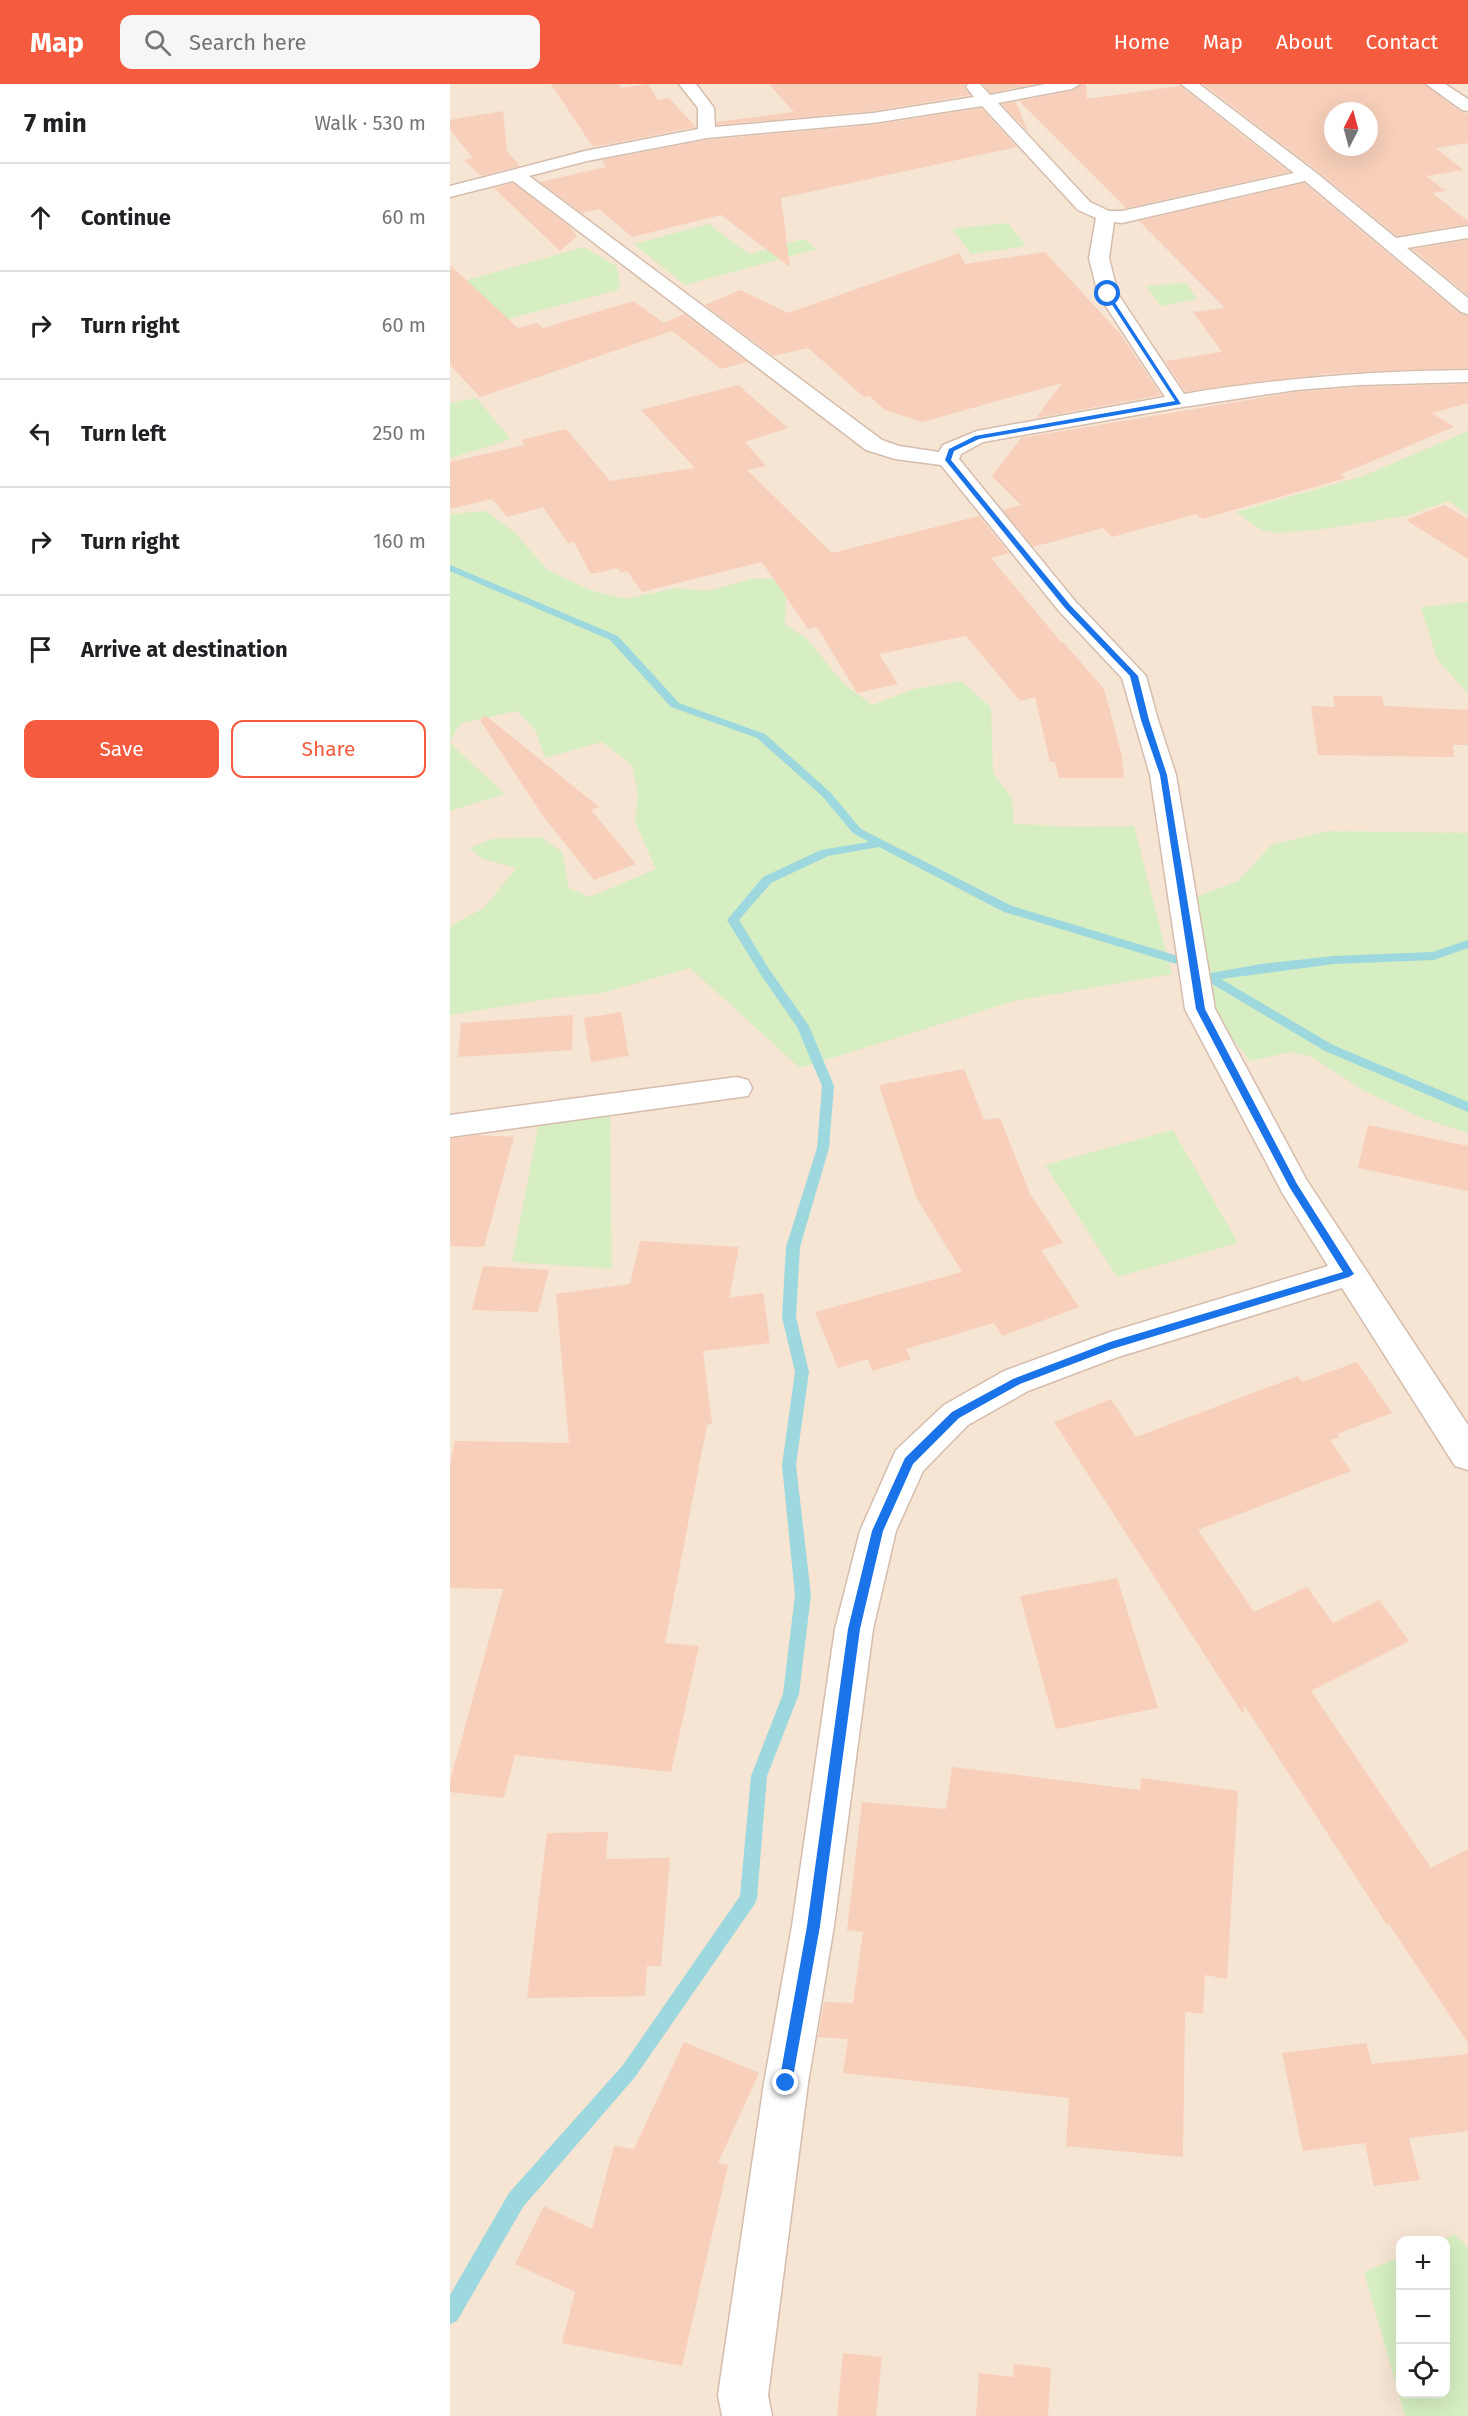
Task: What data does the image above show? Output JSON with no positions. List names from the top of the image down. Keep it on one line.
{"north":"top","page":{"header":"Map","search":"Search here","nav":["Home","Map","About","Contact"],"heading":["7 min","Walk · 530 m"],"list":[["Continue","60 m"],["Turn right","60 m"],["Turn left","250 m"],["Turn right","160 m"],"Arrive at destination"],"buttons":["Save","Share"],"map_buttons":["+","−"]}}
